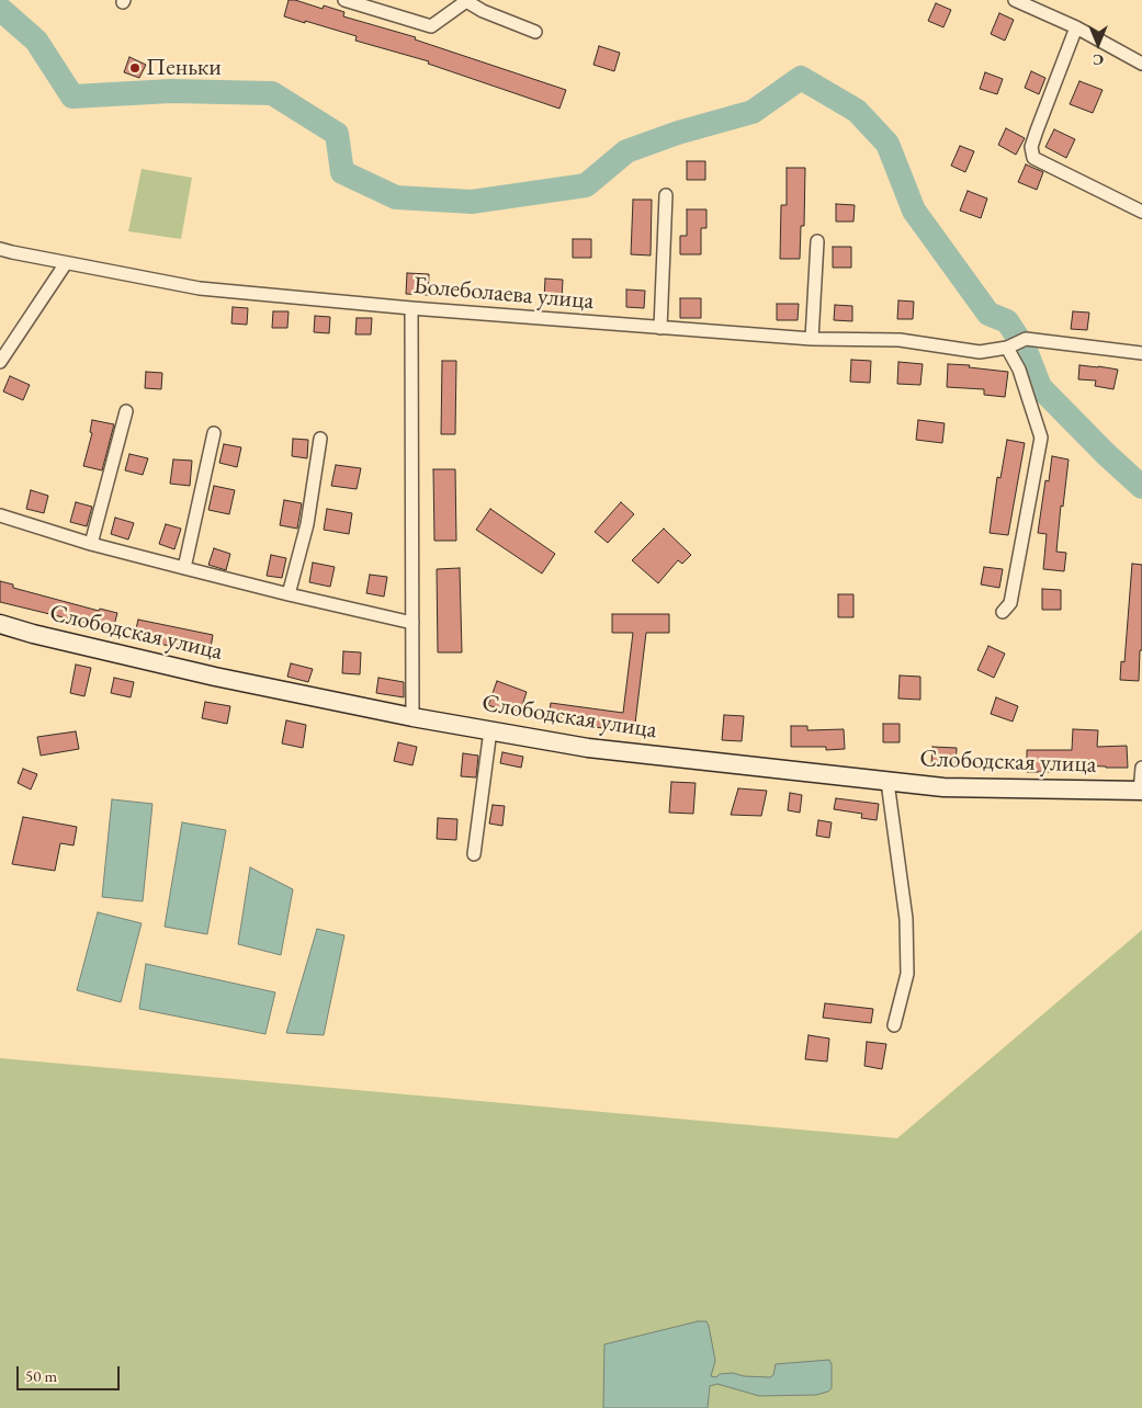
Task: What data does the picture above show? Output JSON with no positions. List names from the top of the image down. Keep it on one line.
{"streets":{"street":["Болеболаева улица","Слободская улица"]},"places":["Пеньки"],"scale_bar":"50 m","north":"bottom"}
